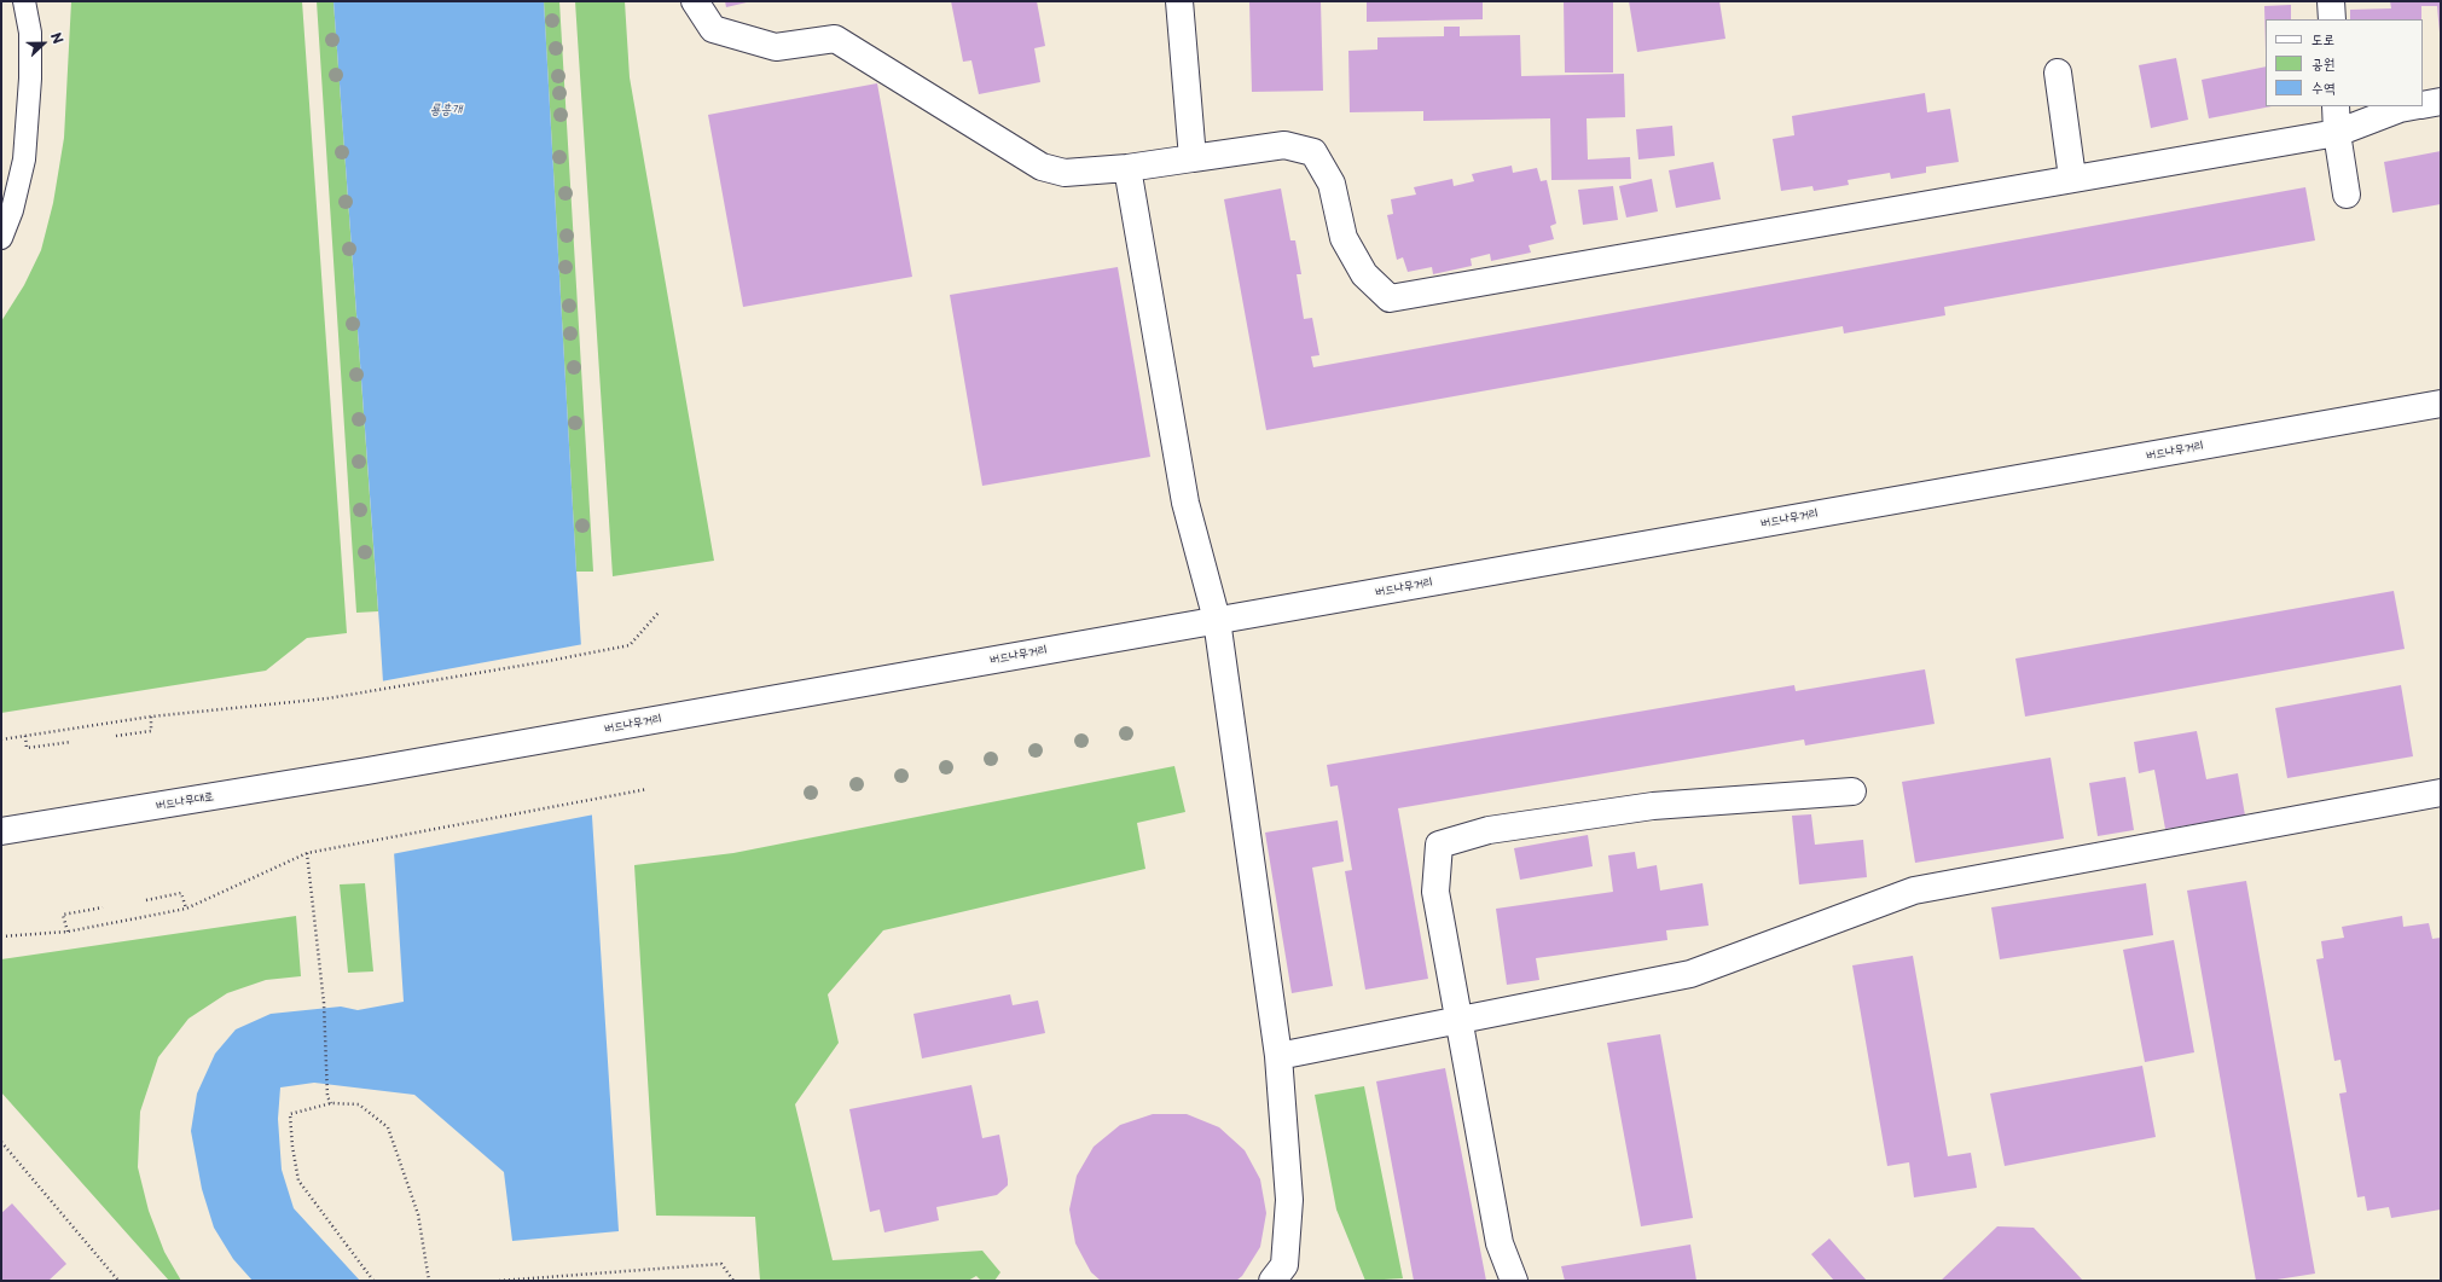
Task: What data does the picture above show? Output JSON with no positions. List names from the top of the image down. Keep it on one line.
{"streets":{"street":["버드나무거리","버드나무대로"]},"crossings":[["버드나무거리","버드나무대로"]],"water":["룡흥개"],"legend":["도로","공원","수역"],"north":"right"}
